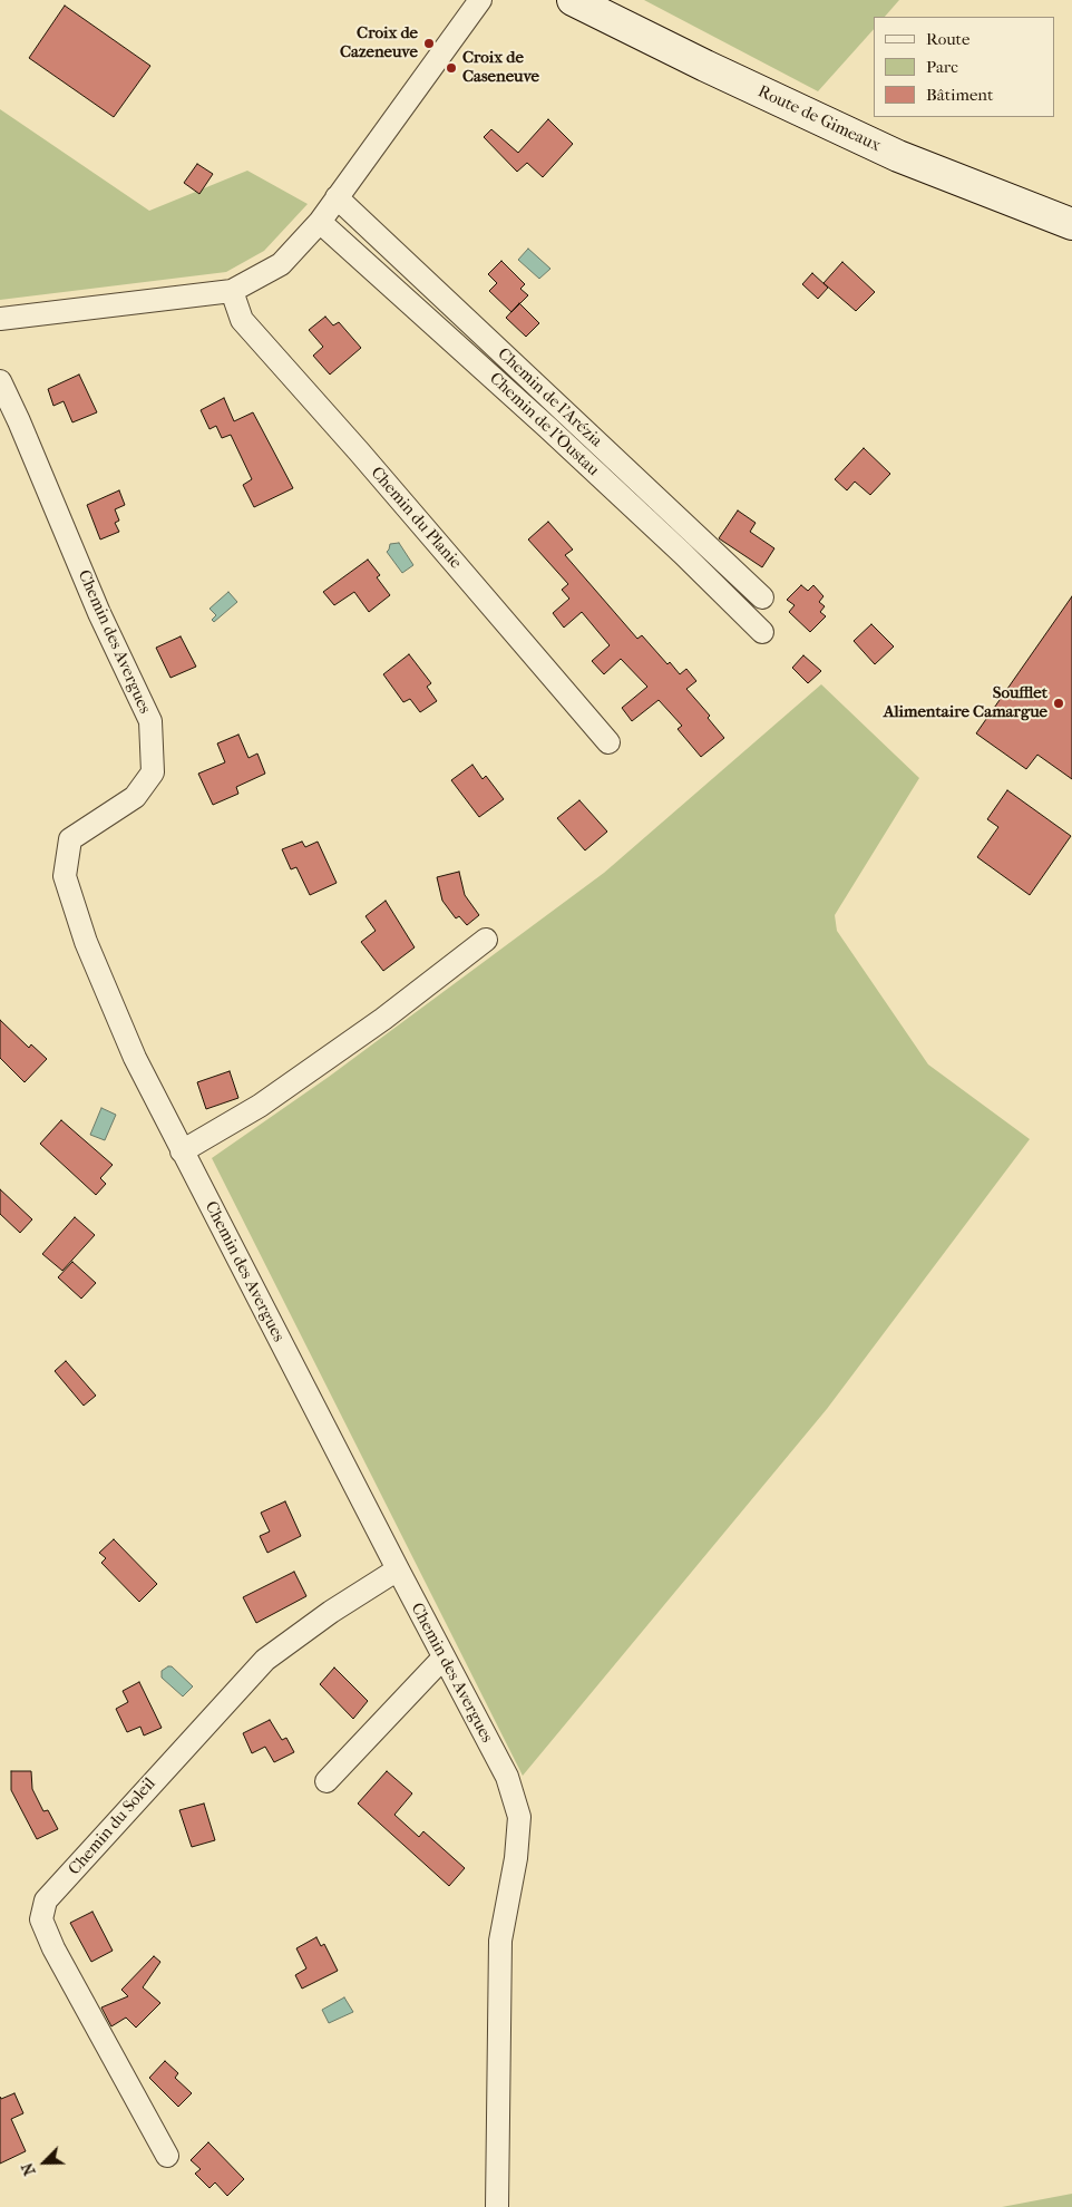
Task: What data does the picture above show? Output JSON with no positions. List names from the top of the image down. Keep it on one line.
{"streets":{"street":["Route de Gimeaux","Chemin de l'Arézia","Chemin de l'Oustau","Chemin du Planie","Chemin des Avergues","Chemin du Soleil"]},"crossings":[["Chemin des Avergues","Chemin du Soleil"]],"places":["Croix de Cazeneuve","Croix de Caseneuve","Soufflet Alimentaire Camargue"],"legend":["Route","Parc","Bâtiment"],"north":"bottom left"}
